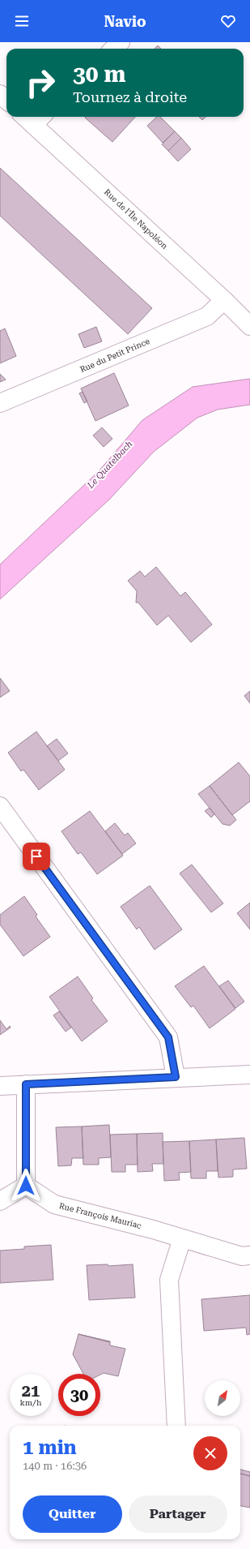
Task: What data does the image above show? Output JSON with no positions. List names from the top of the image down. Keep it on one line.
{"streets":{"street":["Rue de l'Île Napoléon","Rue du Petit Prince","Rue François Mauriac"]},"crossings":[["Rue de l'Île Napoléon","Rue du Petit Prince"]],"water":["Le Quatelbach"],"north":"top right","page":{"header":"Navio","turn":["30 m","Tournez à droite"],"speed":"21 km/h","limit":"30","heading":["1 min","140 m · 16:36"],"buttons":["Quitter","Partager"]}}
